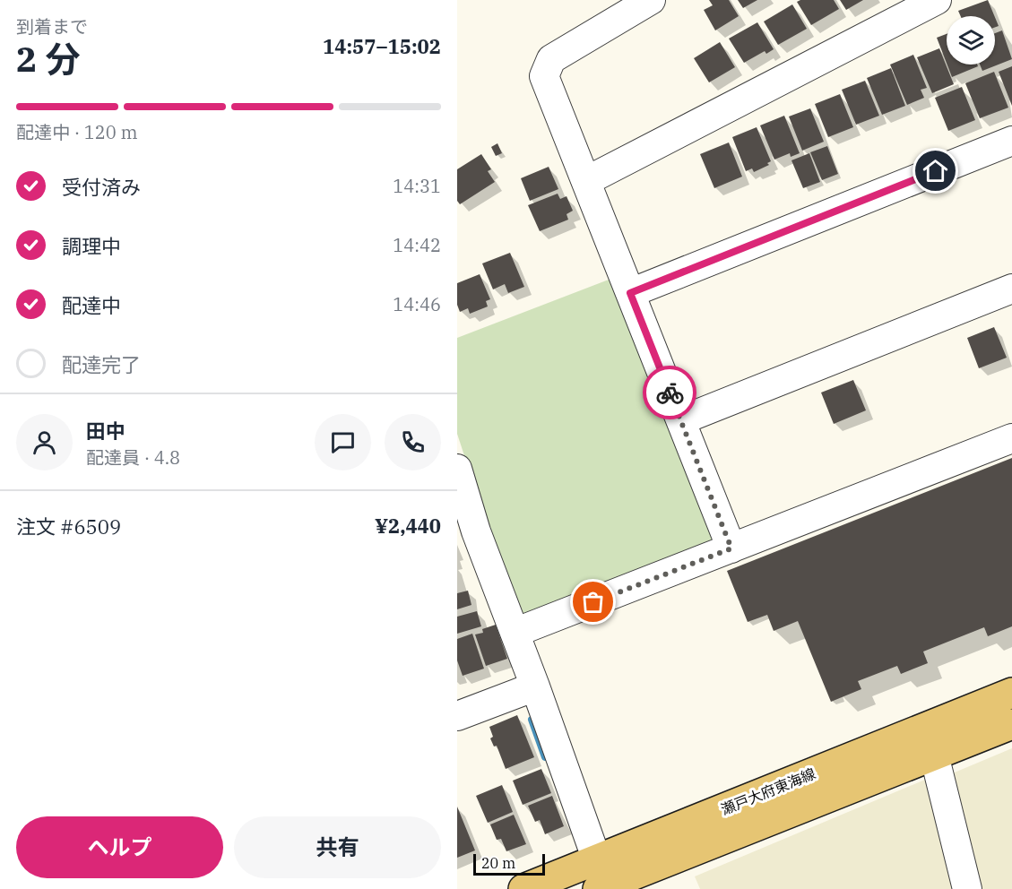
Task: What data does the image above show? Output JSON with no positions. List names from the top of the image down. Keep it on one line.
{"streets":{"main road":["瀬戸大府東海線"]},"scale_bar":"20 m","page":{"heading":["2 分","到着まで","14:57–15:02"],"panel":["田中","配達員 · 4.8","注文 #6509","¥2,440"],"bar":"配達中 · 120 m","list":[["受付済み","14:31"],["調理中","14:42"],["配達中","14:46"],"配達完了"],"buttons":["ヘルプ","共有"],"scale":"20 m"}}
